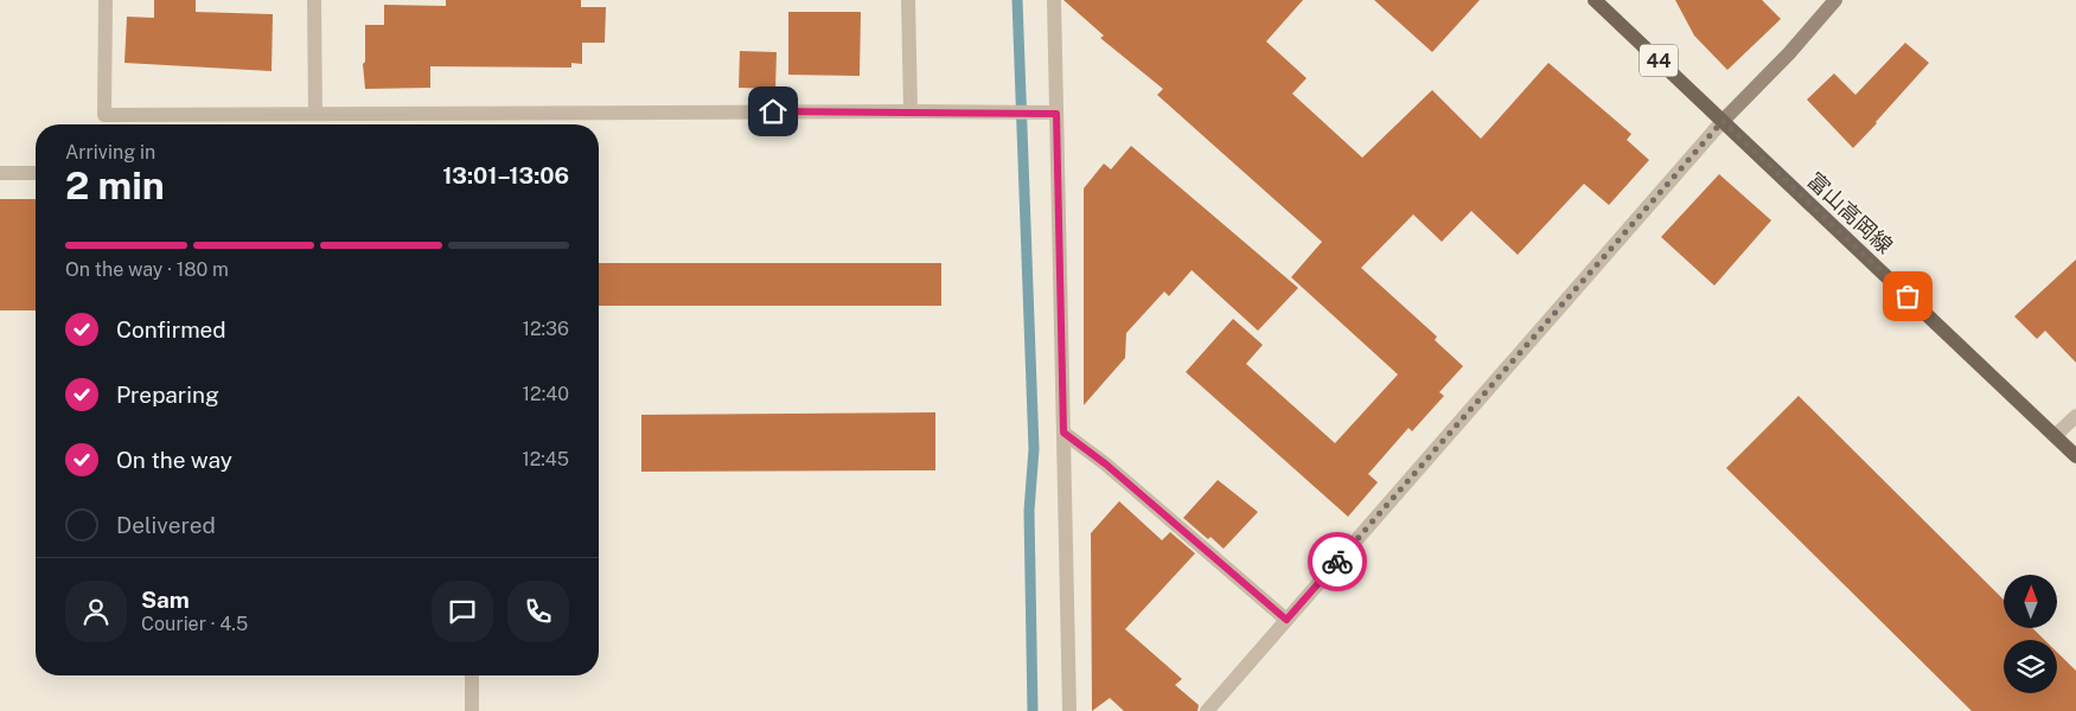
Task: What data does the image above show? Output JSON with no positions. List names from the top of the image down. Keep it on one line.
{"streets":{"main road":["44","富山高岡線"]},"north":"top","page":{"heading":["2 min","Arriving in","13:01–13:06"],"panel":["Sam","Courier · 4.5"],"bar":"On the way · 180 m","list":[["Confirmed","12:36"],["Preparing","12:40"],["On the way","12:45"],"Delivered"]}}
